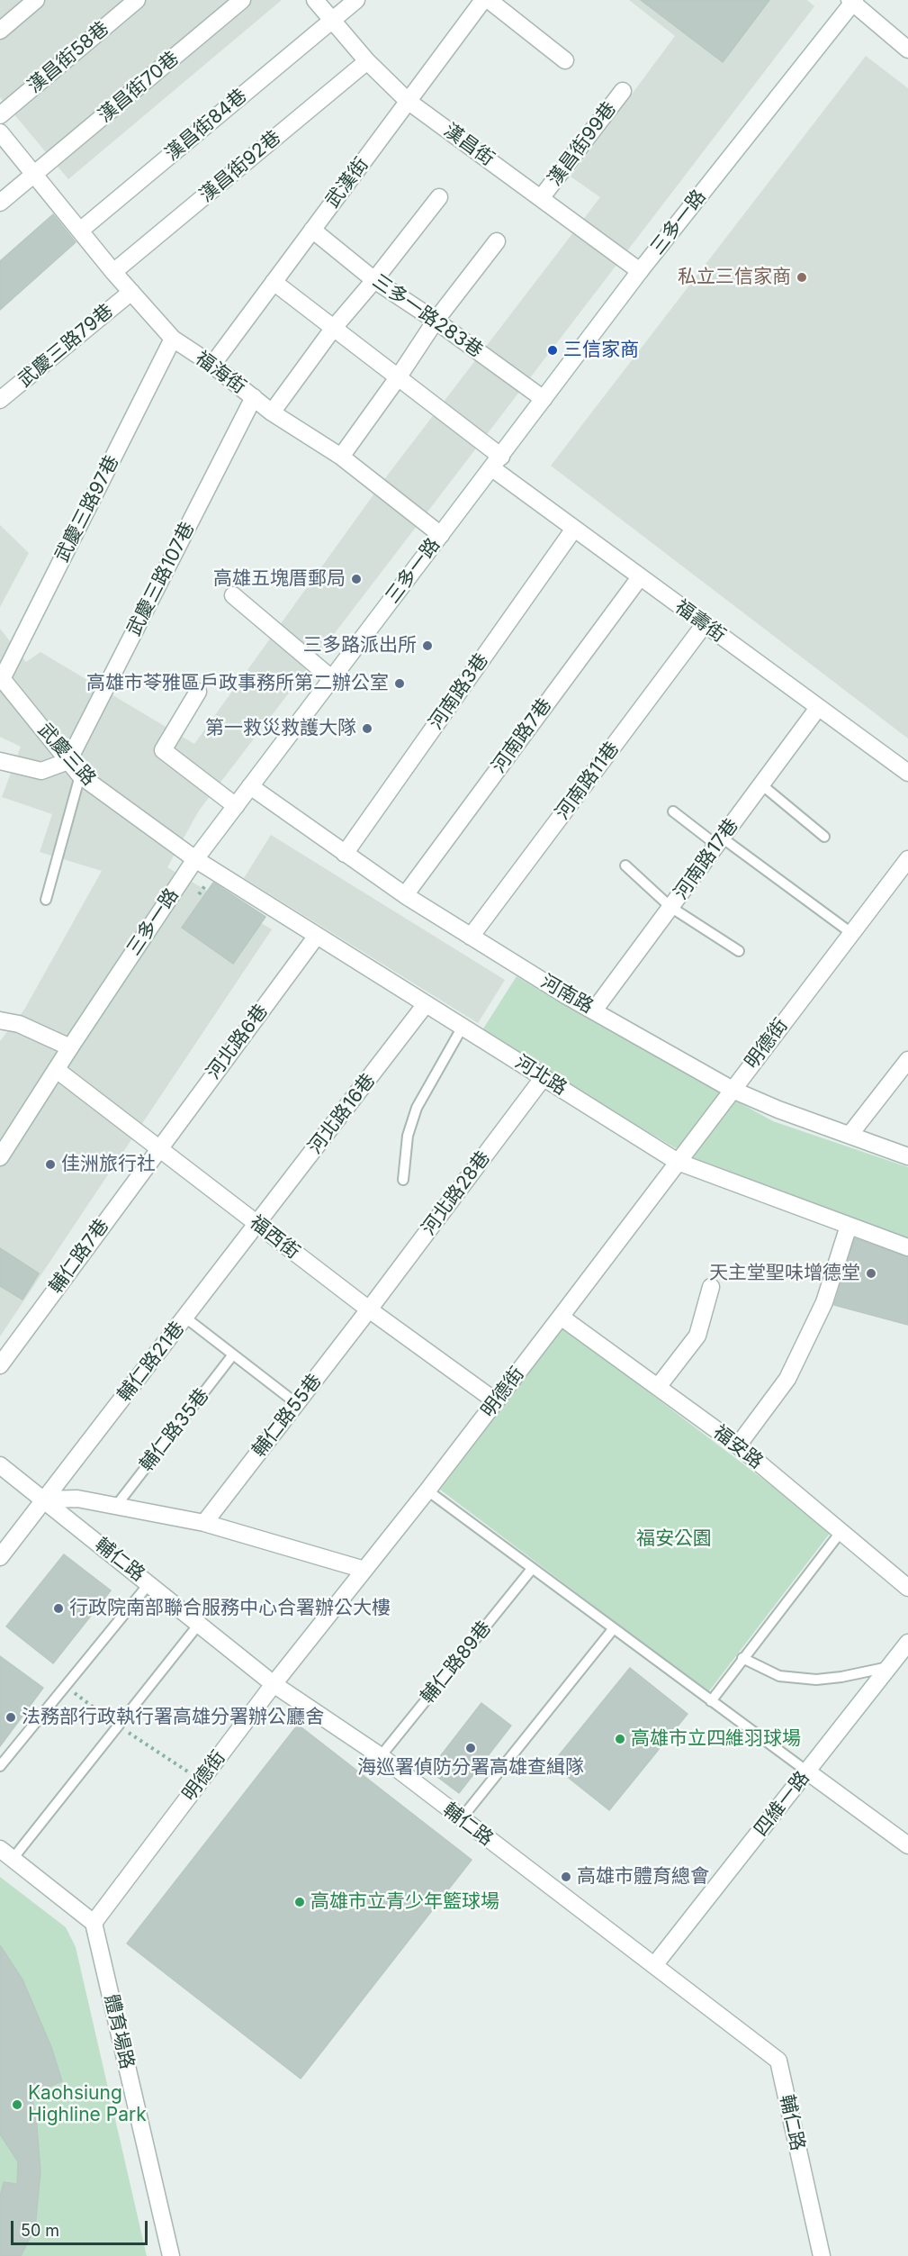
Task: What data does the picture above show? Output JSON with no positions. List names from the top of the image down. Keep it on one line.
{"streets":{"street":["漢昌街58巷","漢昌街70巷","漢昌街84巷","漢昌街99巷","漢昌街","漢昌街92巷","武漢街","三多一路","三多一路283巷","武慶三路79巷","福海街","武慶三路97巷","武慶三路107巷","福壽街","河南路3巷","河南路7巷","武慶三路","河南路11巷","河南路17巷","河南路","河北路6巷","明德街","河北路","河北路16巷","河北路28巷","福西街","輔仁路7巷","輔仁路21巷","輔仁路55巷","福安路","輔仁路","四維一路","體育場路"],"lane":["輔仁路35巷","輔仁路89巷"]},"crossings":[["漢昌街70巷","福海街"],["漢昌街84巷","漢昌街"],["漢昌街84巷","福海街"],["漢昌街99巷","漢昌街"],["漢昌街","漢昌街92巷"],["漢昌街","武漢街"],["漢昌街","三多一路"],["漢昌街92巷","福海街"],["武漢街","三多一路283巷"],["武漢街","福海街"],["武漢街","福壽街"],["三多一路","三多一路283巷"],["三多一路","福海街"],["三多一路","福壽街"],["三多一路","武慶三路"],["三多一路","河南路"],["三多一路","河北路"],["三多一路","福西街"],["武慶三路79巷","福海街"],["福海街","武慶三路97巷"],["福海街","武慶三路107巷"],["武慶三路97巷","武慶三路"],["武慶三路107巷","武慶三路"],["福壽街","河南路3巷"],["福壽街","河南路7巷"],["福壽街","河南路11巷"],["福壽街","河南路17巷"],["河南路3巷","河南路"],["河南路7巷","河南路"],["武慶三路","河北路"],["河南路11巷","河南路"],["河南路17巷","河南路"],["河南路","明德街"],["河北路6巷","河北路"],["河北路6巷","福西街"],["河北路6巷","輔仁路7巷"],["明德街","河北路"],["明德街","福西街"],["明德街","福安路"],["明德街","輔仁路"],["明德街","體育場路"],["河北路","河北路16巷"],["河北路","河北路28巷"],["河北路16巷","福西街"],["河北路16巷","輔仁路21巷"],["河北路28巷","福西街"],["河北路28巷","輔仁路55巷"],["福西街","輔仁路7巷"],["福西街","輔仁路21巷"],["福西街","輔仁路55巷"],["輔仁路21巷","輔仁路"],["輔仁路","輔仁路89巷"],["輔仁路","四維一路"]],"parks":["福安公園"],"places":["私立三信家商","三信家商","高雄五塊厝郵局","三多路派出所","高雄市苓雅區戶政事務所第二辦公室","第一救災救護大隊","佳洲旅行社","天主堂聖味增德堂","行政院南部聯合服務中心合署辦公大樓","法務部行政執行署高雄分署辦公廳舍","高雄市立四維羽球場","海巡署偵防分署高雄查緝隊","高雄市體育總會","高雄市立青少年籃球場","Kaohsiung Highline Park"],"scale_bar":"50 m"}
